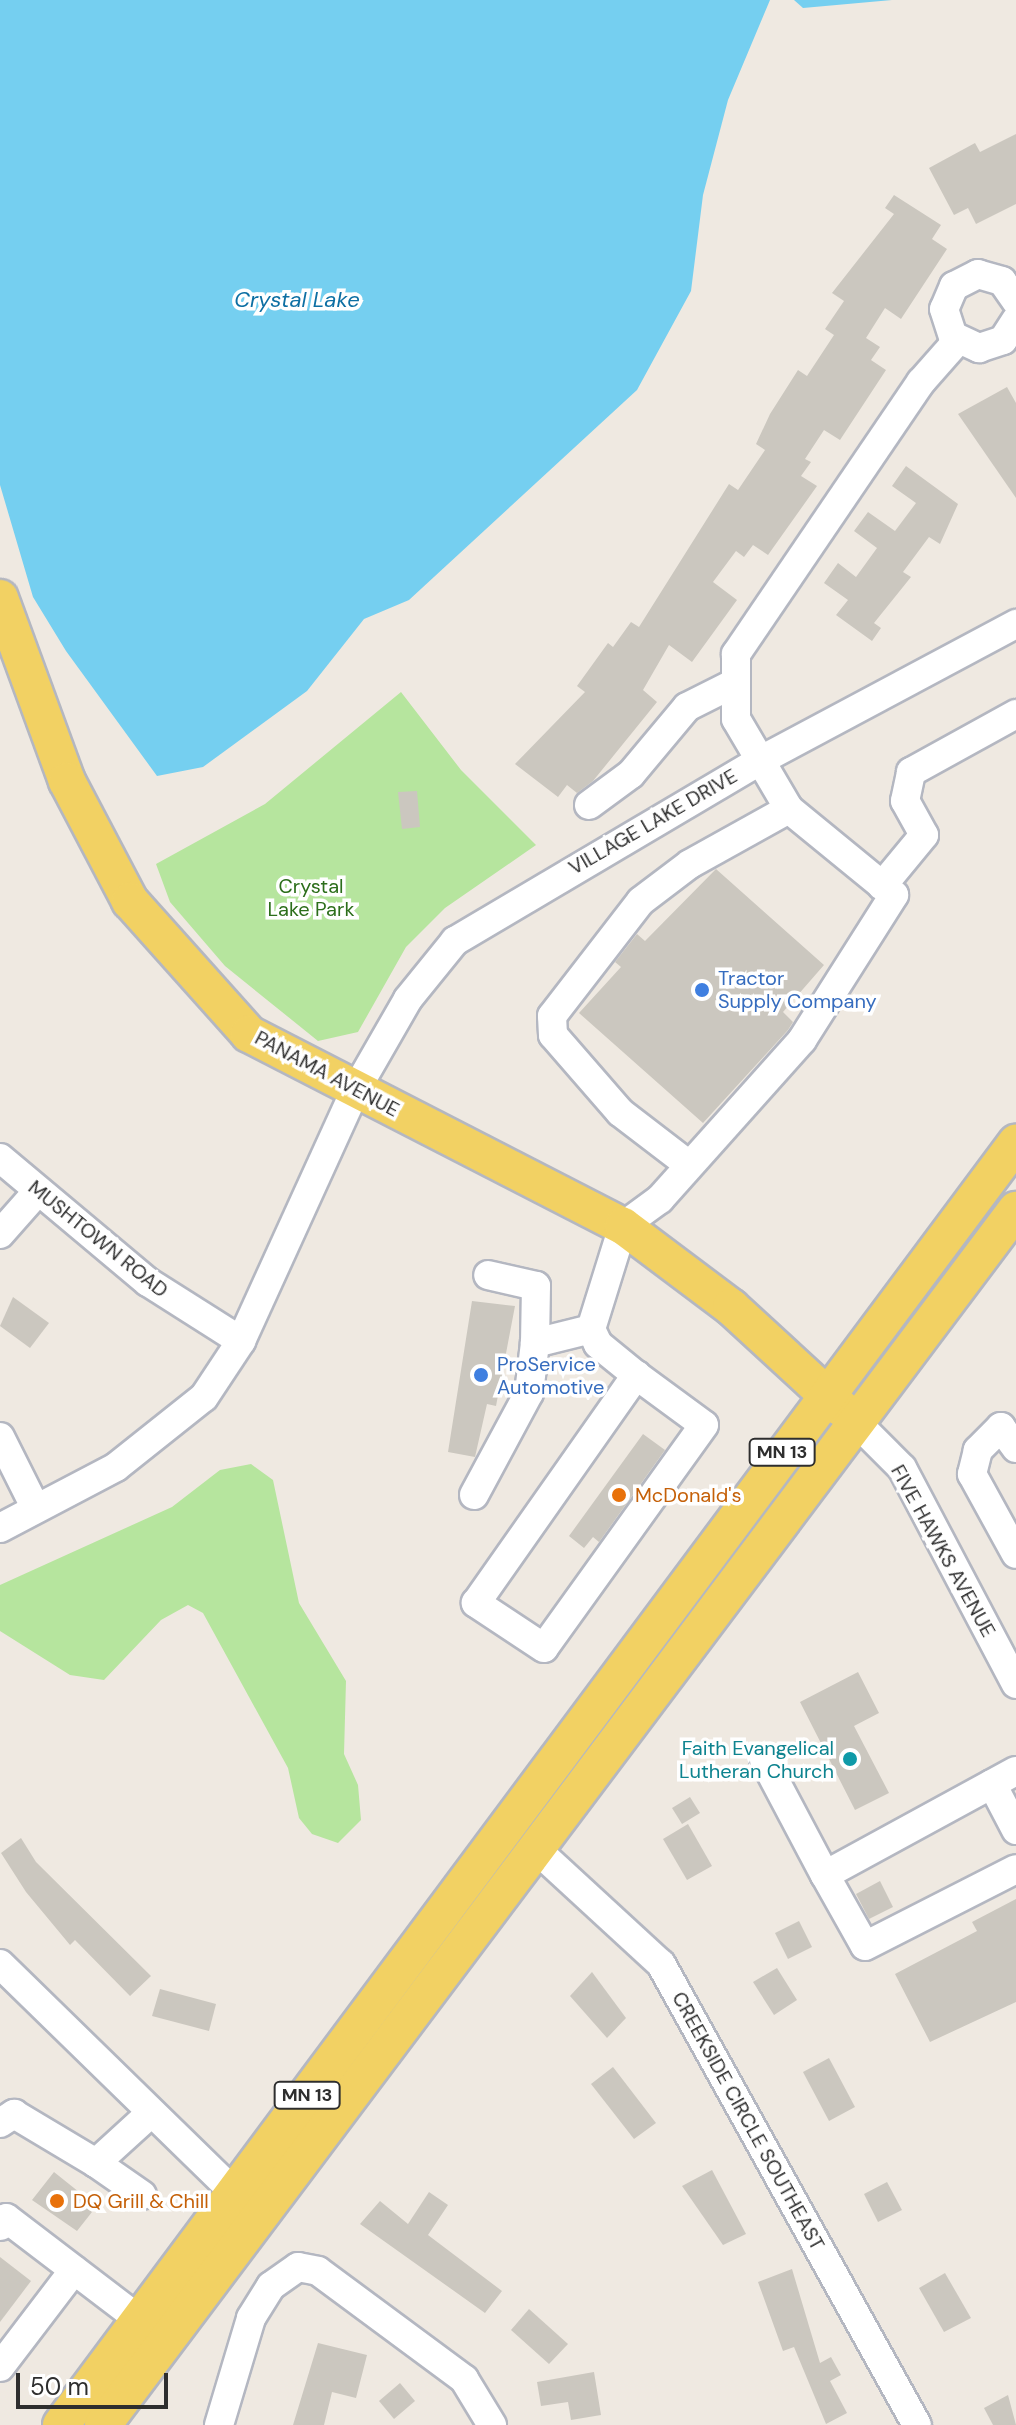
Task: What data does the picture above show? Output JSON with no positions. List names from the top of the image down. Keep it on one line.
{"streets":{"main road":["PANAMA AVENUE","MN 13","FIVE HAWKS AVENUE"],"street":["VILLAGE LAKE DRIVE","MUSHTOWN ROAD","CREEKSIDE CIRCLE SOUTHEAST"]},"crossings":[["VILLAGE LAKE DRIVE","PANAMA AVENUE"],["VILLAGE LAKE DRIVE","MUSHTOWN ROAD"],["PANAMA AVENUE","MN 13"],["PANAMA AVENUE","FIVE HAWKS AVENUE"],["MN 13","FIVE HAWKS AVENUE"],["MN 13","CREEKSIDE CIRCLE SOUTHEAST"]],"water":["Crystal Lake"],"parks":["Crystal Lake Park"],"places":["Tractor Supply Company","ProService Automotive","McDonald's","Faith Evangelical Lutheran Church","DQ Grill & Chill"],"scale_bar":"50 m"}
